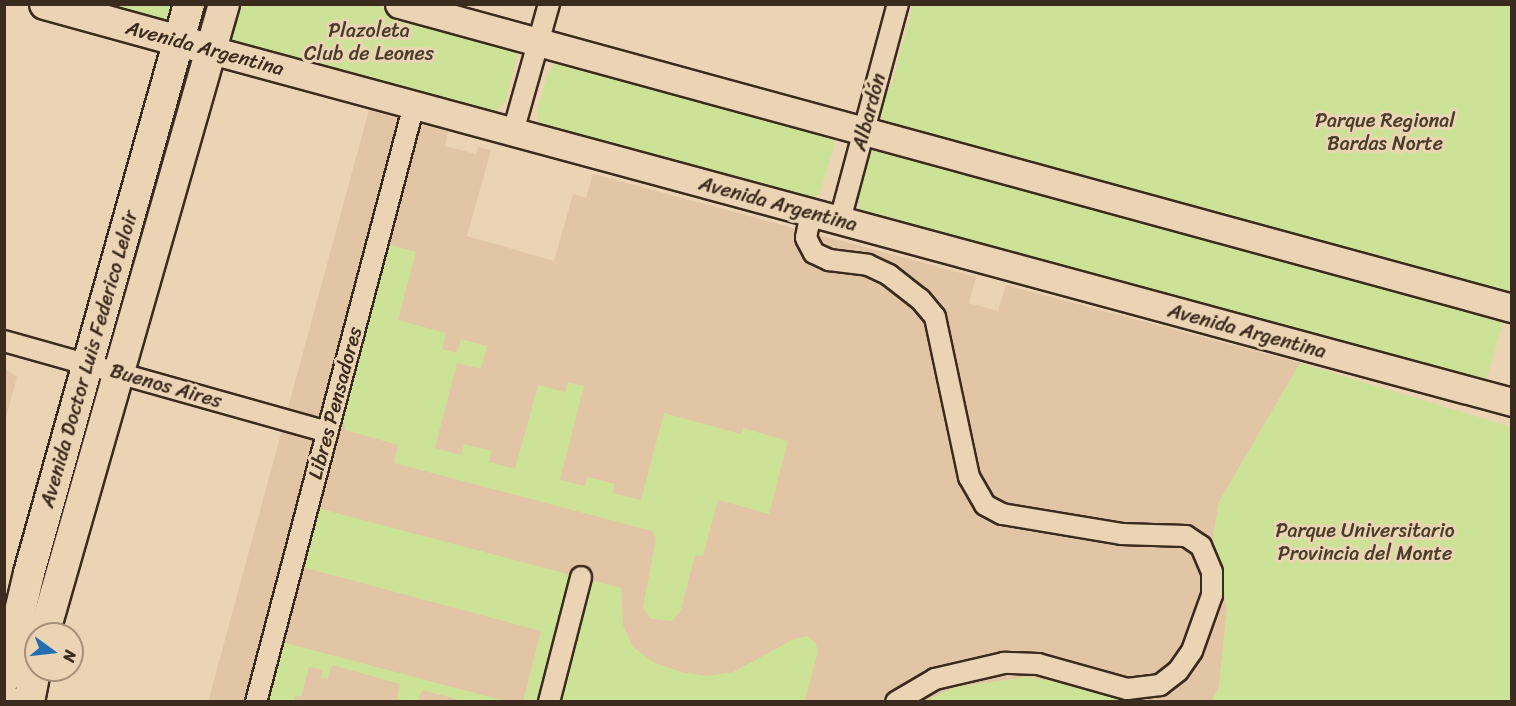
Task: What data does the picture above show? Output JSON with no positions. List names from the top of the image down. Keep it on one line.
{"streets":{"main road":["Avenida Argentina","Avenida Doctor Luis Federico Leloir"],"street":["Albardón","Buenos Aires","Libres Pensadores"]},"crossings":[["Avenida Argentina","Albardón"],["Avenida Argentina","Avenida Doctor Luis Federico Leloir"],["Avenida Argentina","Libres Pensadores"],["Avenida Doctor Luis Federico Leloir","Buenos Aires"],["Buenos Aires","Libres Pensadores"]],"parks":["Plazoleta Club de Leones","Parque Regional Bardas Norte","Parque Universitario Provincia del Monte"],"north":"right"}
